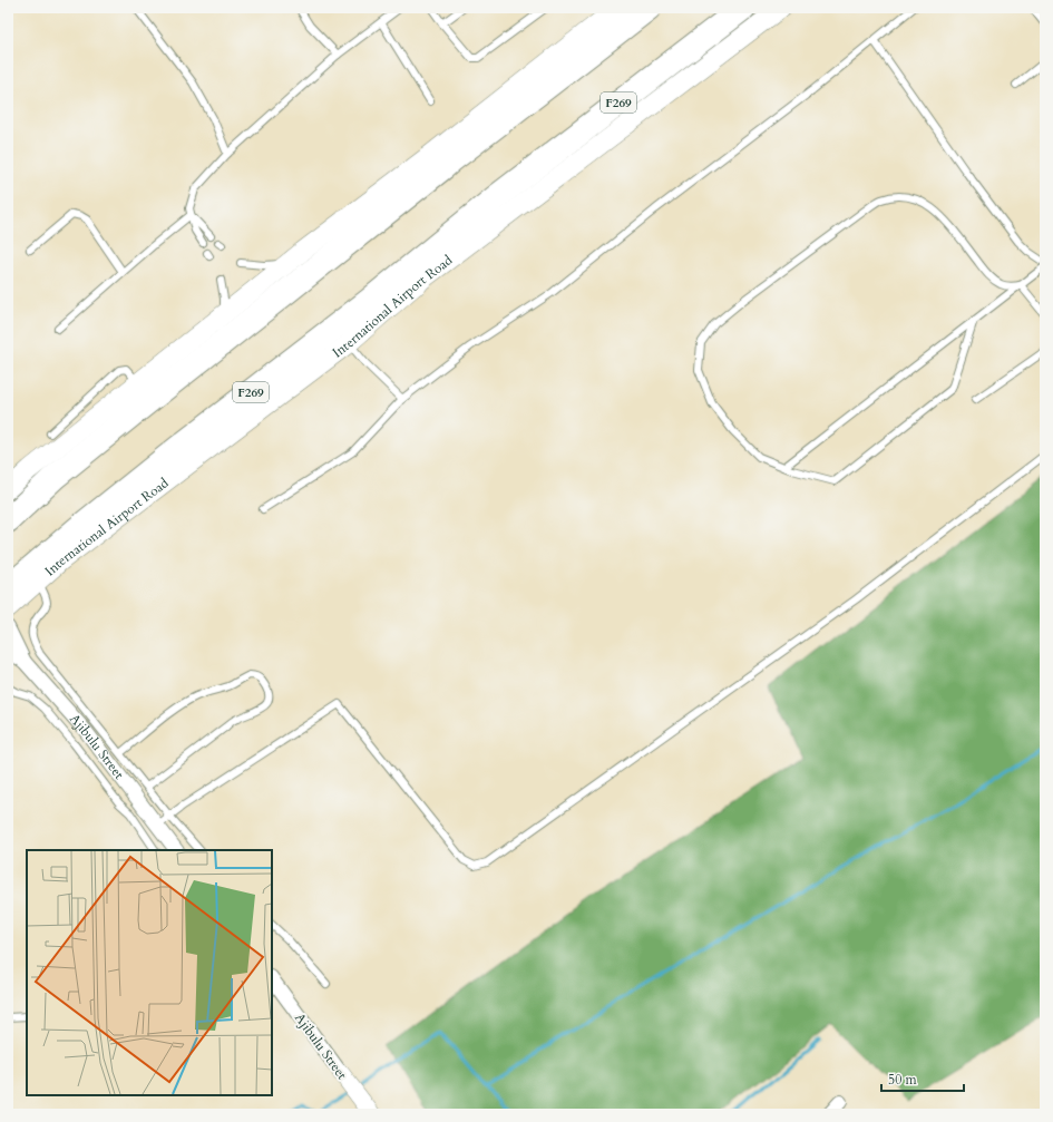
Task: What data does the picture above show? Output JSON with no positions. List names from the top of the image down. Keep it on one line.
{"streets":{"highway":["F269","International Airport Road"],"street":["Ajibulu Street"]},"scale_bar":"50 m"}
